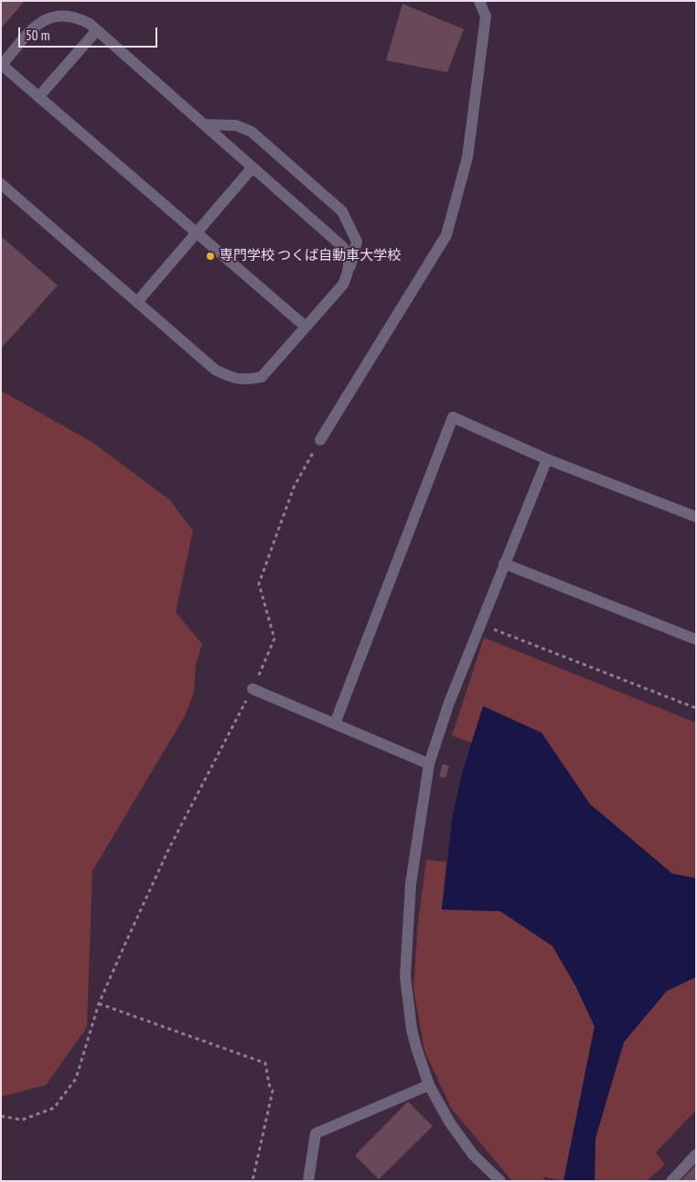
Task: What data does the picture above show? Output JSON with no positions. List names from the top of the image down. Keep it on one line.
{"places":["専門学校 つくば自動車大学校"],"scale_bar":"50 m"}
